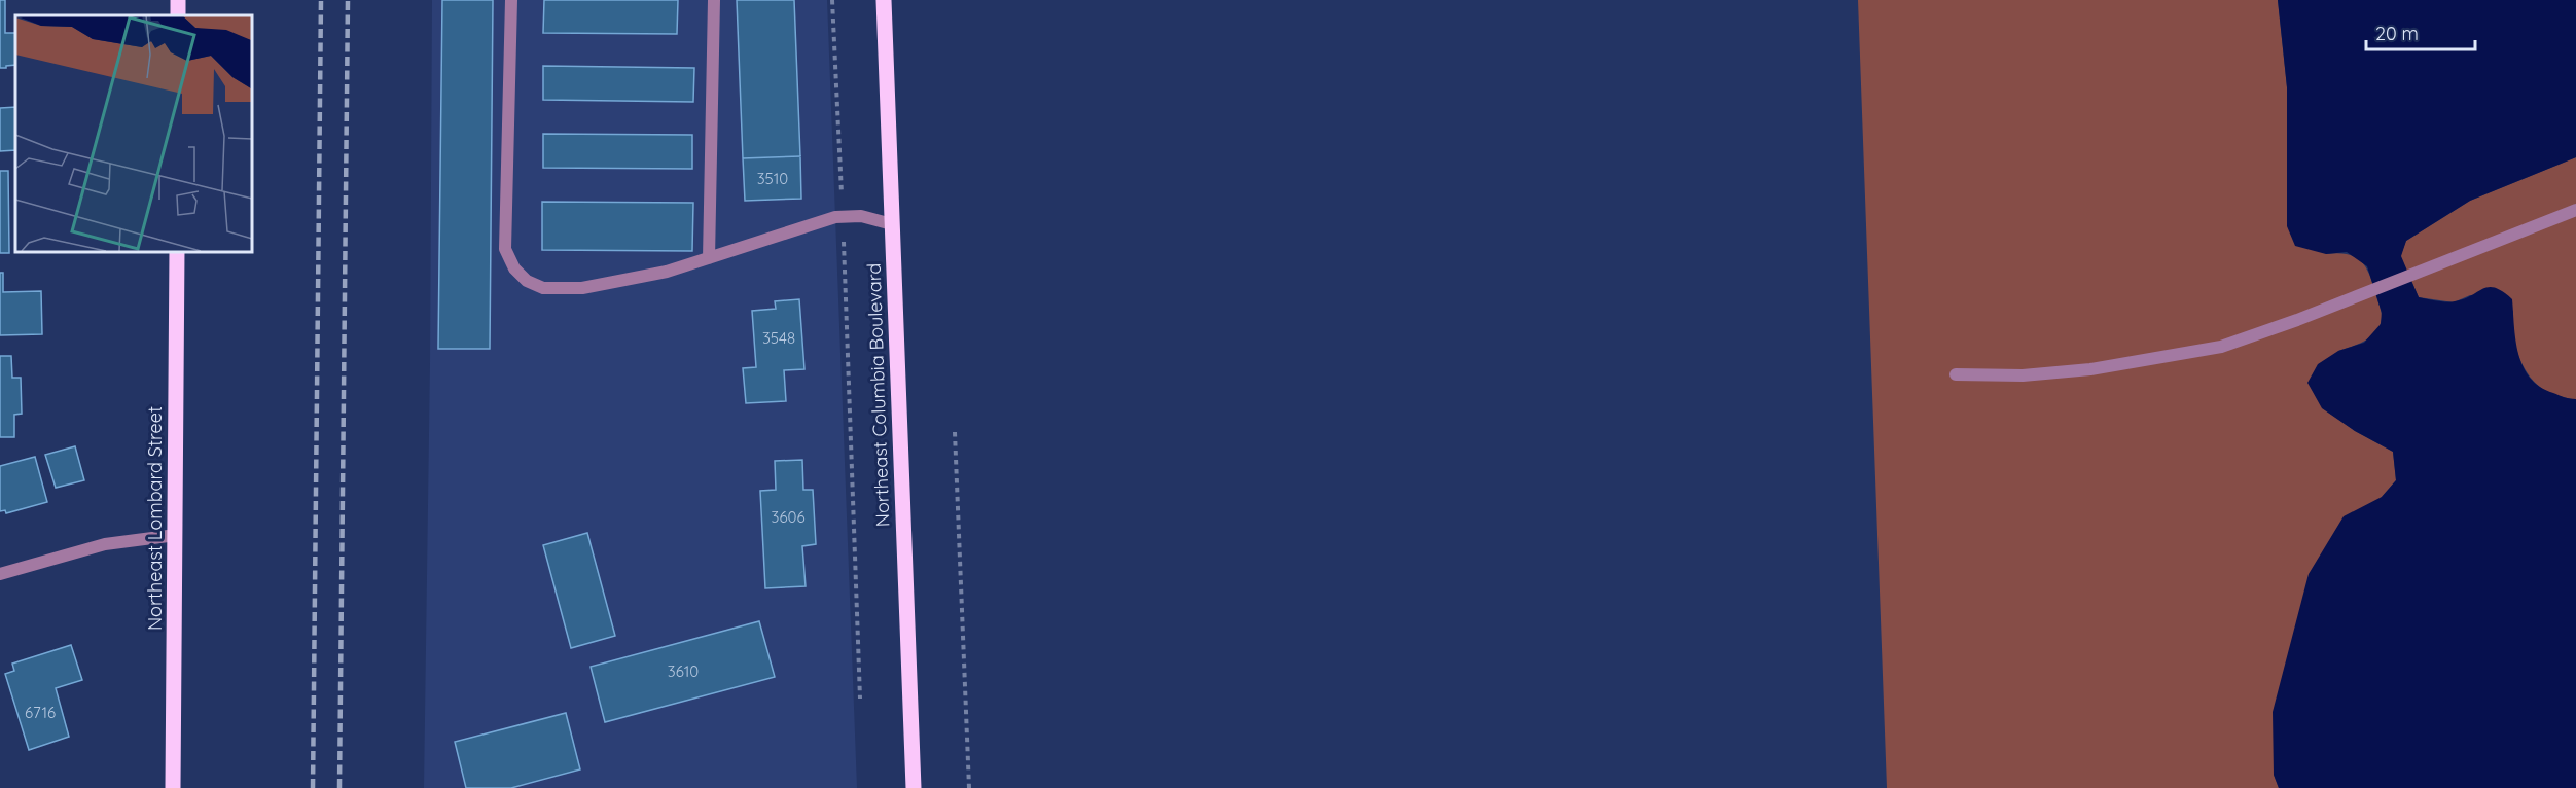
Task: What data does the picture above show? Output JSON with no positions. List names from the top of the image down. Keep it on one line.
{"streets":{"main road":["Northeast Columbia Boulevard","Northeast Lombard Street"]},"house_numbers":["3510","3548","3606","3610","6716"],"scale_bar":"20 m"}
